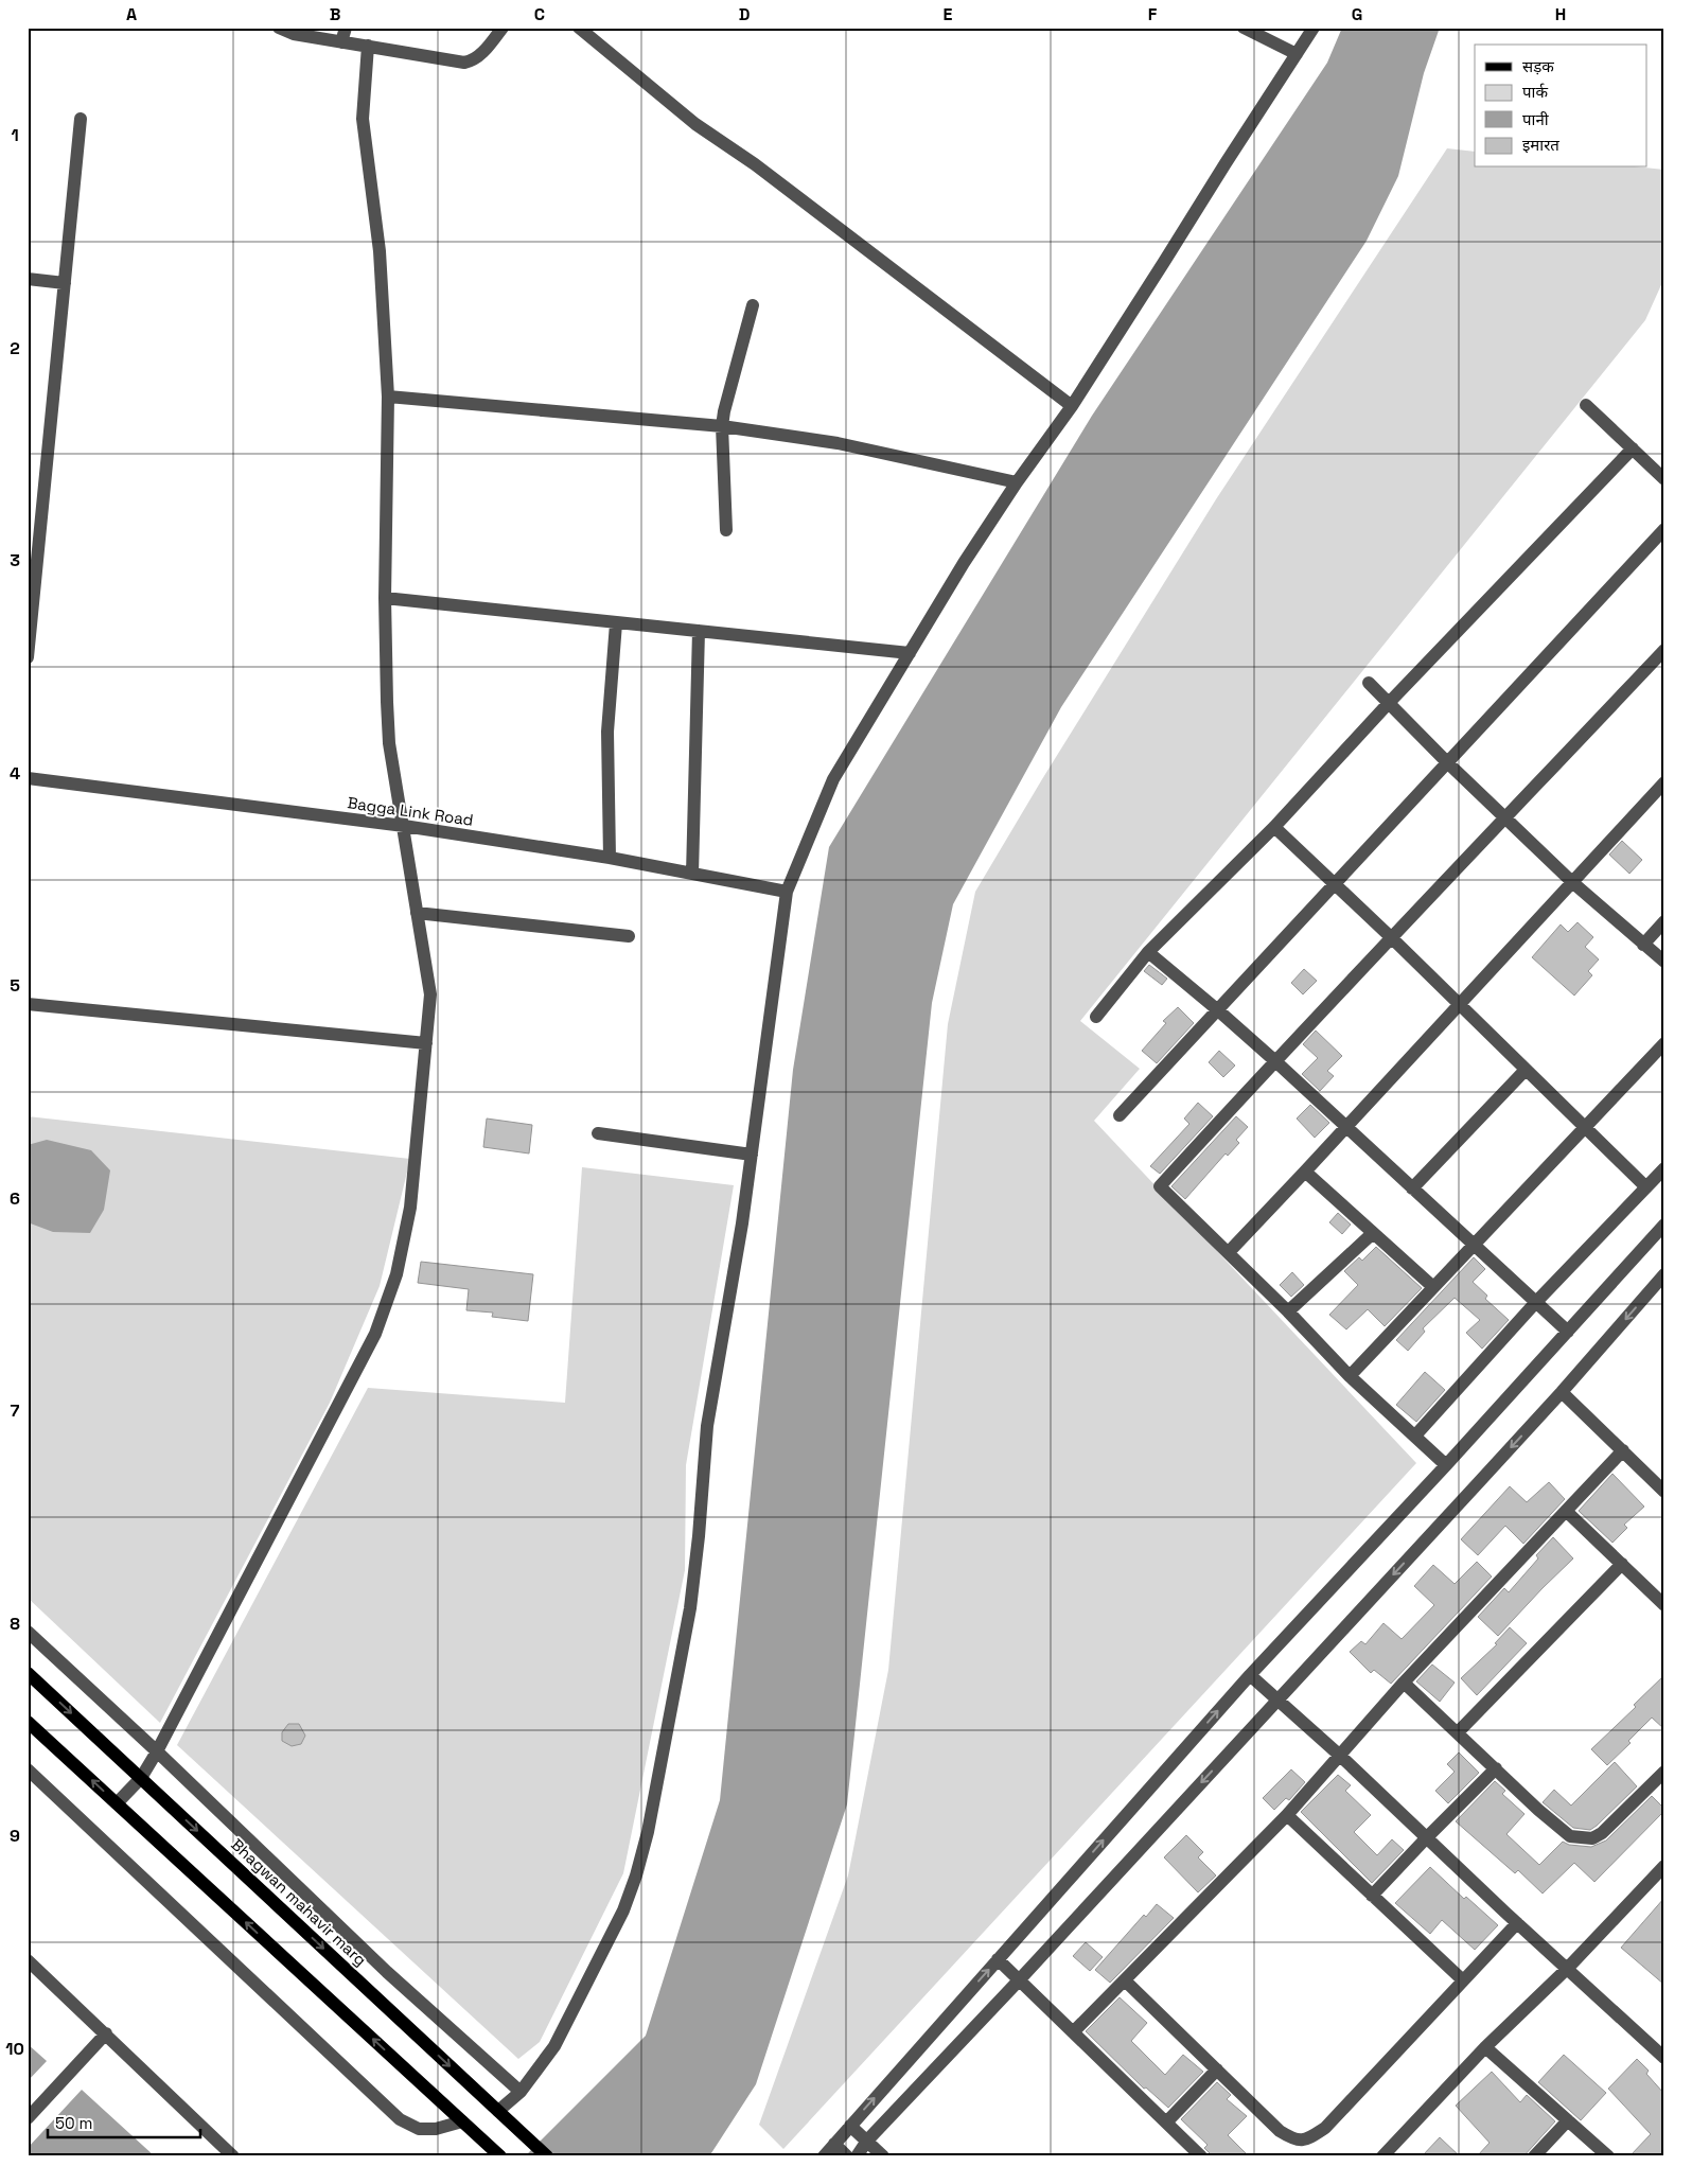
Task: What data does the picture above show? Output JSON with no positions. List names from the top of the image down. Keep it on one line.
{"streets":{"main road":["Bhagwan mahavir marg"],"street":["Bagga Link Road"]},"legend":["सड़क","पार्क","पानी","इमारत"],"scale_bar":"50 m","grid":{"columns":["A","B","C","D","E","F","G","H"],"rows":["1","2","3","4","5","6","7","8","9","10"]}}
